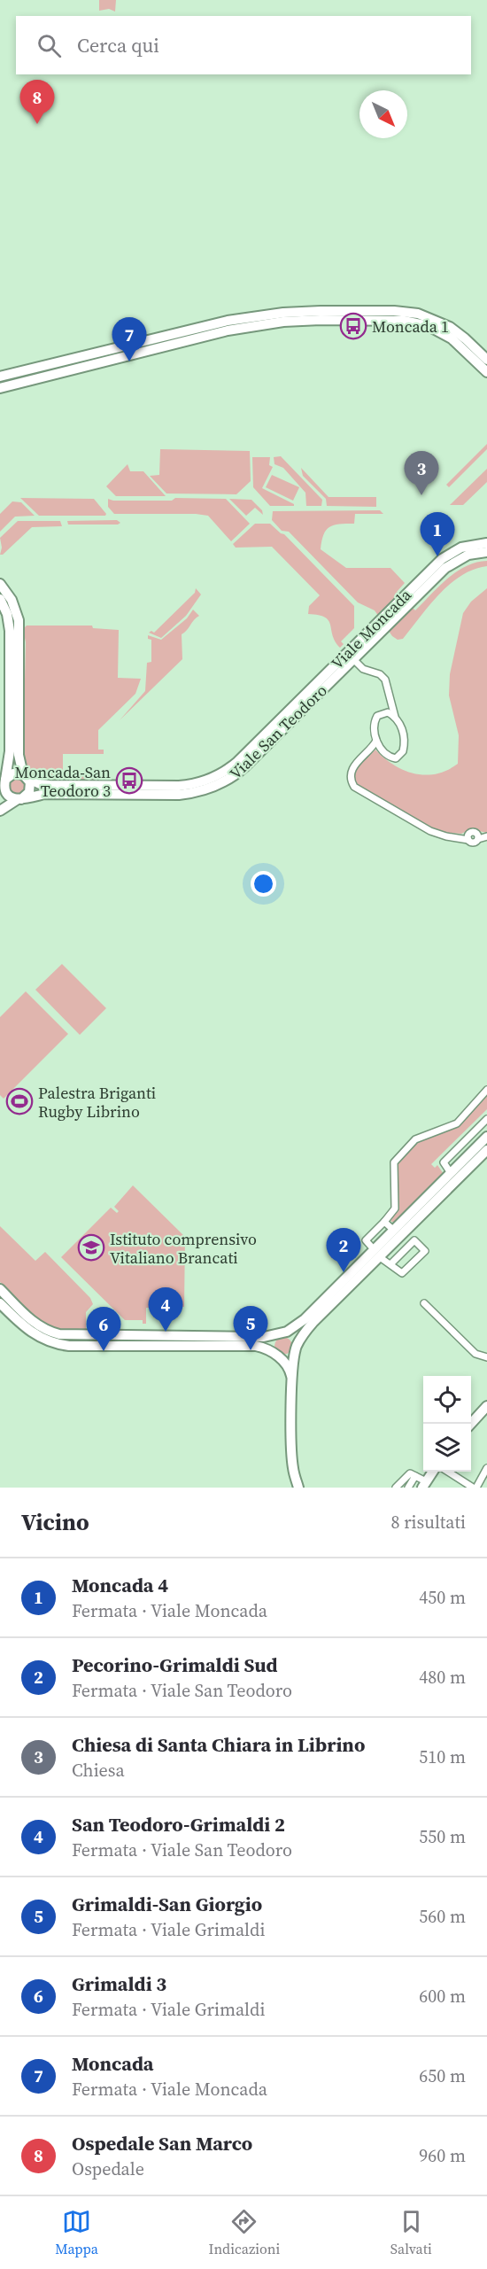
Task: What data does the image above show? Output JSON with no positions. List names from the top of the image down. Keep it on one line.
{"streets":{"main road":["Viale Moncada"]},"places":{"bus stop":["Moncada 1","Moncada-San Teodoro 3"],"sports":["Palestra Briganti Rugby Librino"],"school or university":["Istituto comprensivo Vitaliano Brancati"]},"north":"bottom right","page":{"search":"Cerca qui","pins":["8","7","3","1","2","4","5","6"],"heading":["Vicino","8 risultati"],"list":[{"mark":"1","name":"Moncada 4","note":"Fermata · Viale Moncada","value":"450 m"},{"mark":"2","name":"Pecorino-Grimaldi Sud","note":"Fermata · Viale San Teodoro","value":"480 m"},{"mark":"3","name":"Chiesa di Santa Chiara in Librino","note":"Chiesa","value":"510 m"},{"mark":"4","name":"San Teodoro-Grimaldi 2","note":"Fermata · Viale San Teodoro","value":"550 m"},{"mark":"5","name":"Grimaldi-San Giorgio","note":"Fermata · Viale Grimaldi","value":"560 m"},{"mark":"6","name":"Grimaldi 3","note":"Fermata · Viale Grimaldi","value":"600 m"},{"mark":"7","name":"Moncada","note":"Fermata · Viale Moncada","value":"650 m"},{"mark":"8","name":"Ospedale San Marco","note":"Ospedale","value":"960 m"}],"nav":["Mappa","Indicazioni","Salvati"]}}
